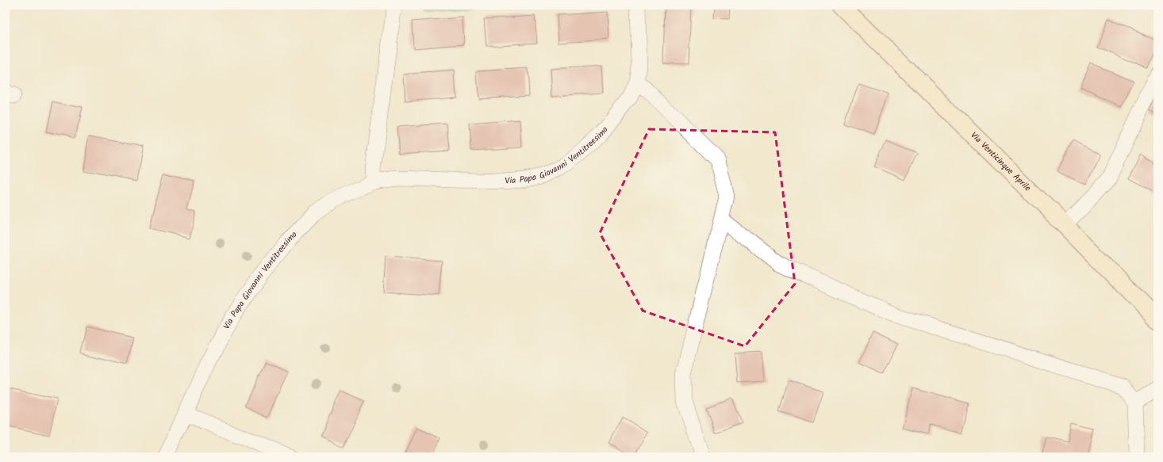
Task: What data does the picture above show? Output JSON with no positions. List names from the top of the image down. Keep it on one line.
{"streets":{"main road":["Via Venticinque Aprile"],"street":["Via Papa Giovanni Ventitreesimo"]}}
